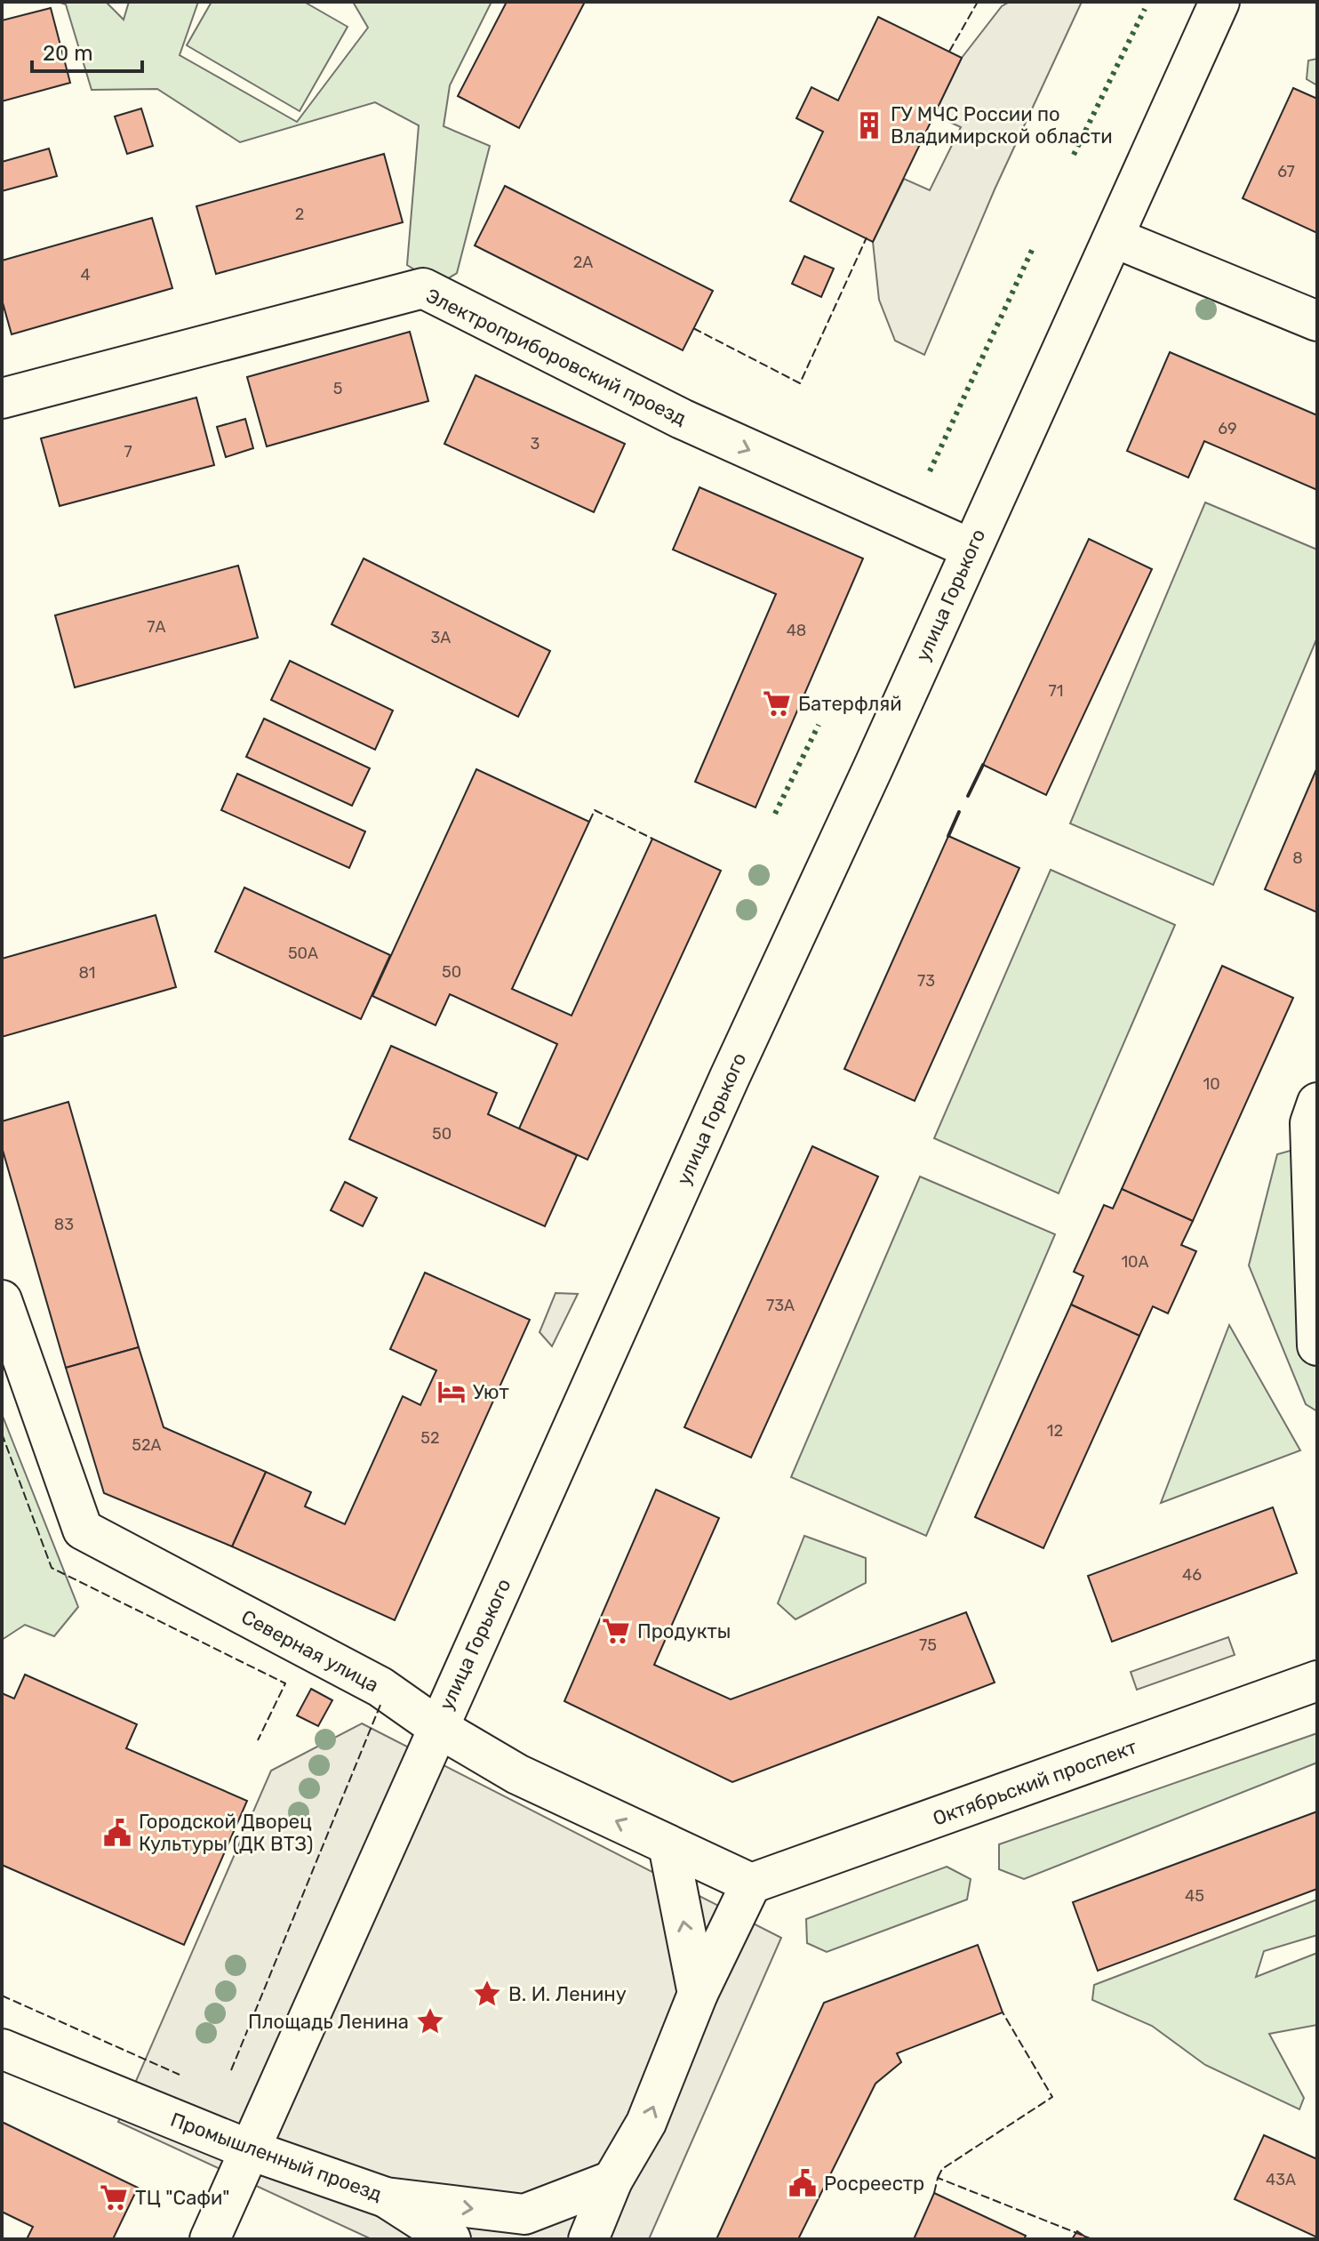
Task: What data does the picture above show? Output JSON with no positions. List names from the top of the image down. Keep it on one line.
{"streets":{"main road":["Электроприборовский проезд","улица Горького","Северная улица","Октябрьский проспект","Промышленный проезд"]},"crossings":[["Электроприборовский проезд","улица Горького"],["улица Горького","Северная улица"],["улица Горького","Промышленный проезд"],["Северная улица","Октябрьский проспект"]],"one_way":["Электроприборовский проезд","Промышленный проезд"],"places":{"building":["ГУ МЧС России по Владимирской области"],"supermarket":["Батерфляй","Продукты","ТЦ \"Сафи\""],"hotel":["Уют"],"public building":["Городской Дворец Культуры (ДК ВТЗ)","Росреестр"],"place":["В. И. Ленину","Площадь Ленина"]},"house_numbers":["67","2","2А","4","5","69","3","7","7А","48","3А","71","8","50А","50","81","73","10","50","83","10А","73А","12","52","52А","46","75","45","43А"],"scale_bar":"20 m"}
